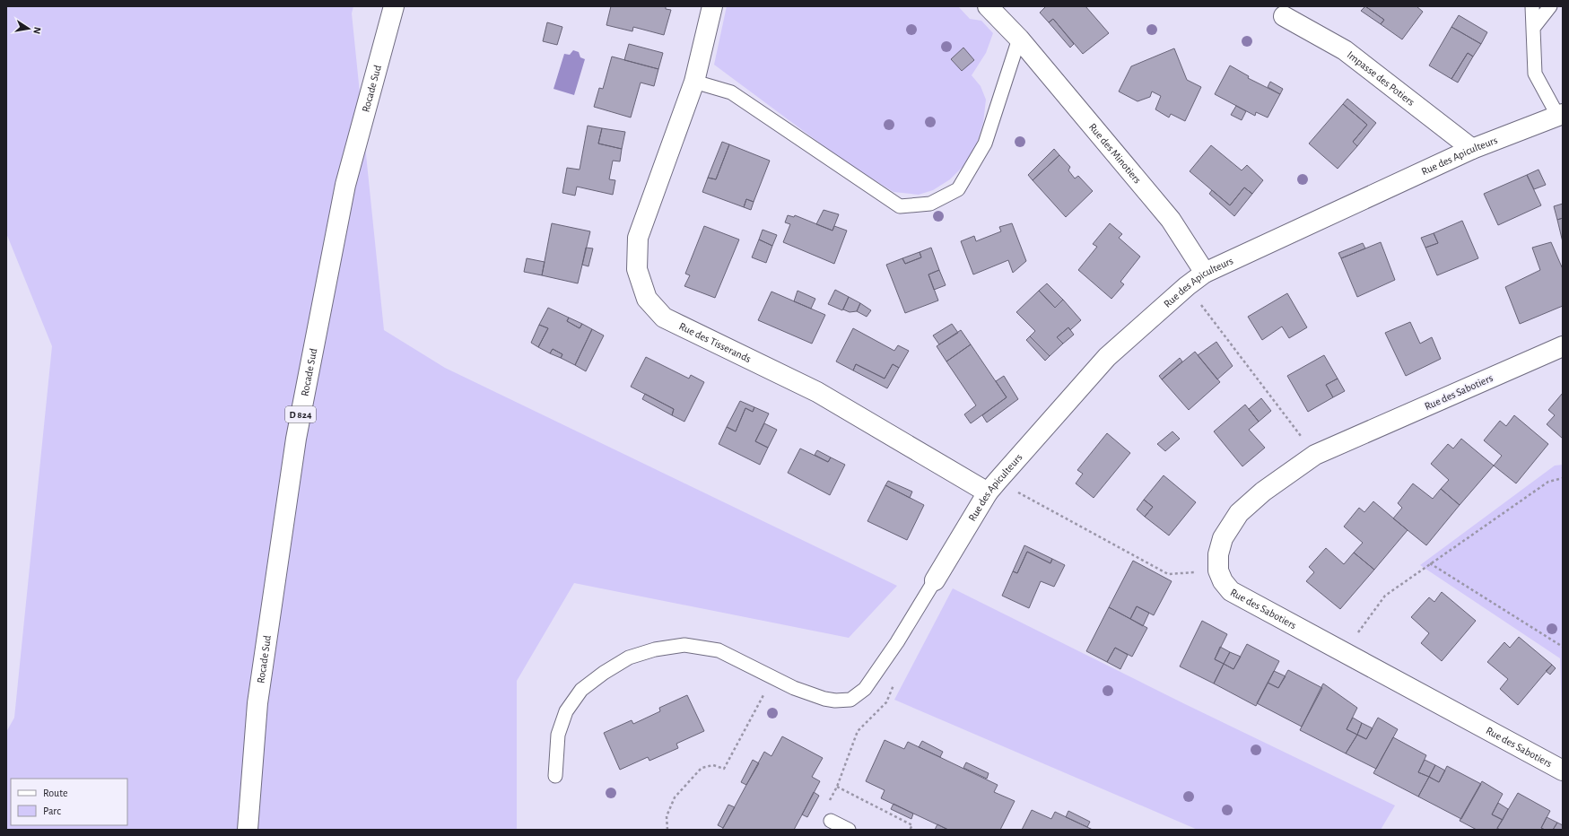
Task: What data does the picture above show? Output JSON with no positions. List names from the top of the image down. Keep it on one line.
{"streets":{"street":["Impasse des Potiers","Rocade Sud","Rue des Minotiers","Rue des Apiculteurs","Rue des Tisserands","Rue des Sabotiers","D 824"]},"crossings":[["Impasse des Potiers","Rue des Apiculteurs"],["Rue des Minotiers","Rue des Apiculteurs"],["Rue des Apiculteurs","Rue des Tisserands"]],"legend":["Route","Parc"],"north":"right"}
